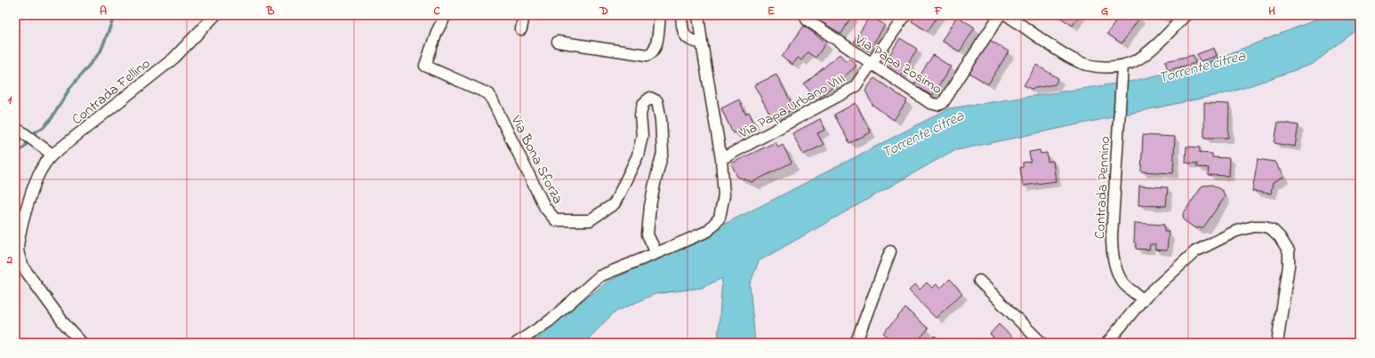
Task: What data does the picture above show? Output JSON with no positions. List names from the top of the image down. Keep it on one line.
{"streets":{"street":["Via Papa Zosimo","Contrada Fellino","Via Papa Urbano VIII","Via Bona Sforza","Contrada Pennino"]},"crossings":[["Via Papa Zosimo","Via Papa Urbano VIII"]],"water":["Torrente citrea"],"grid":{"columns":["A","B","C","D","E","F","G","H"],"rows":["1","2"]}}
